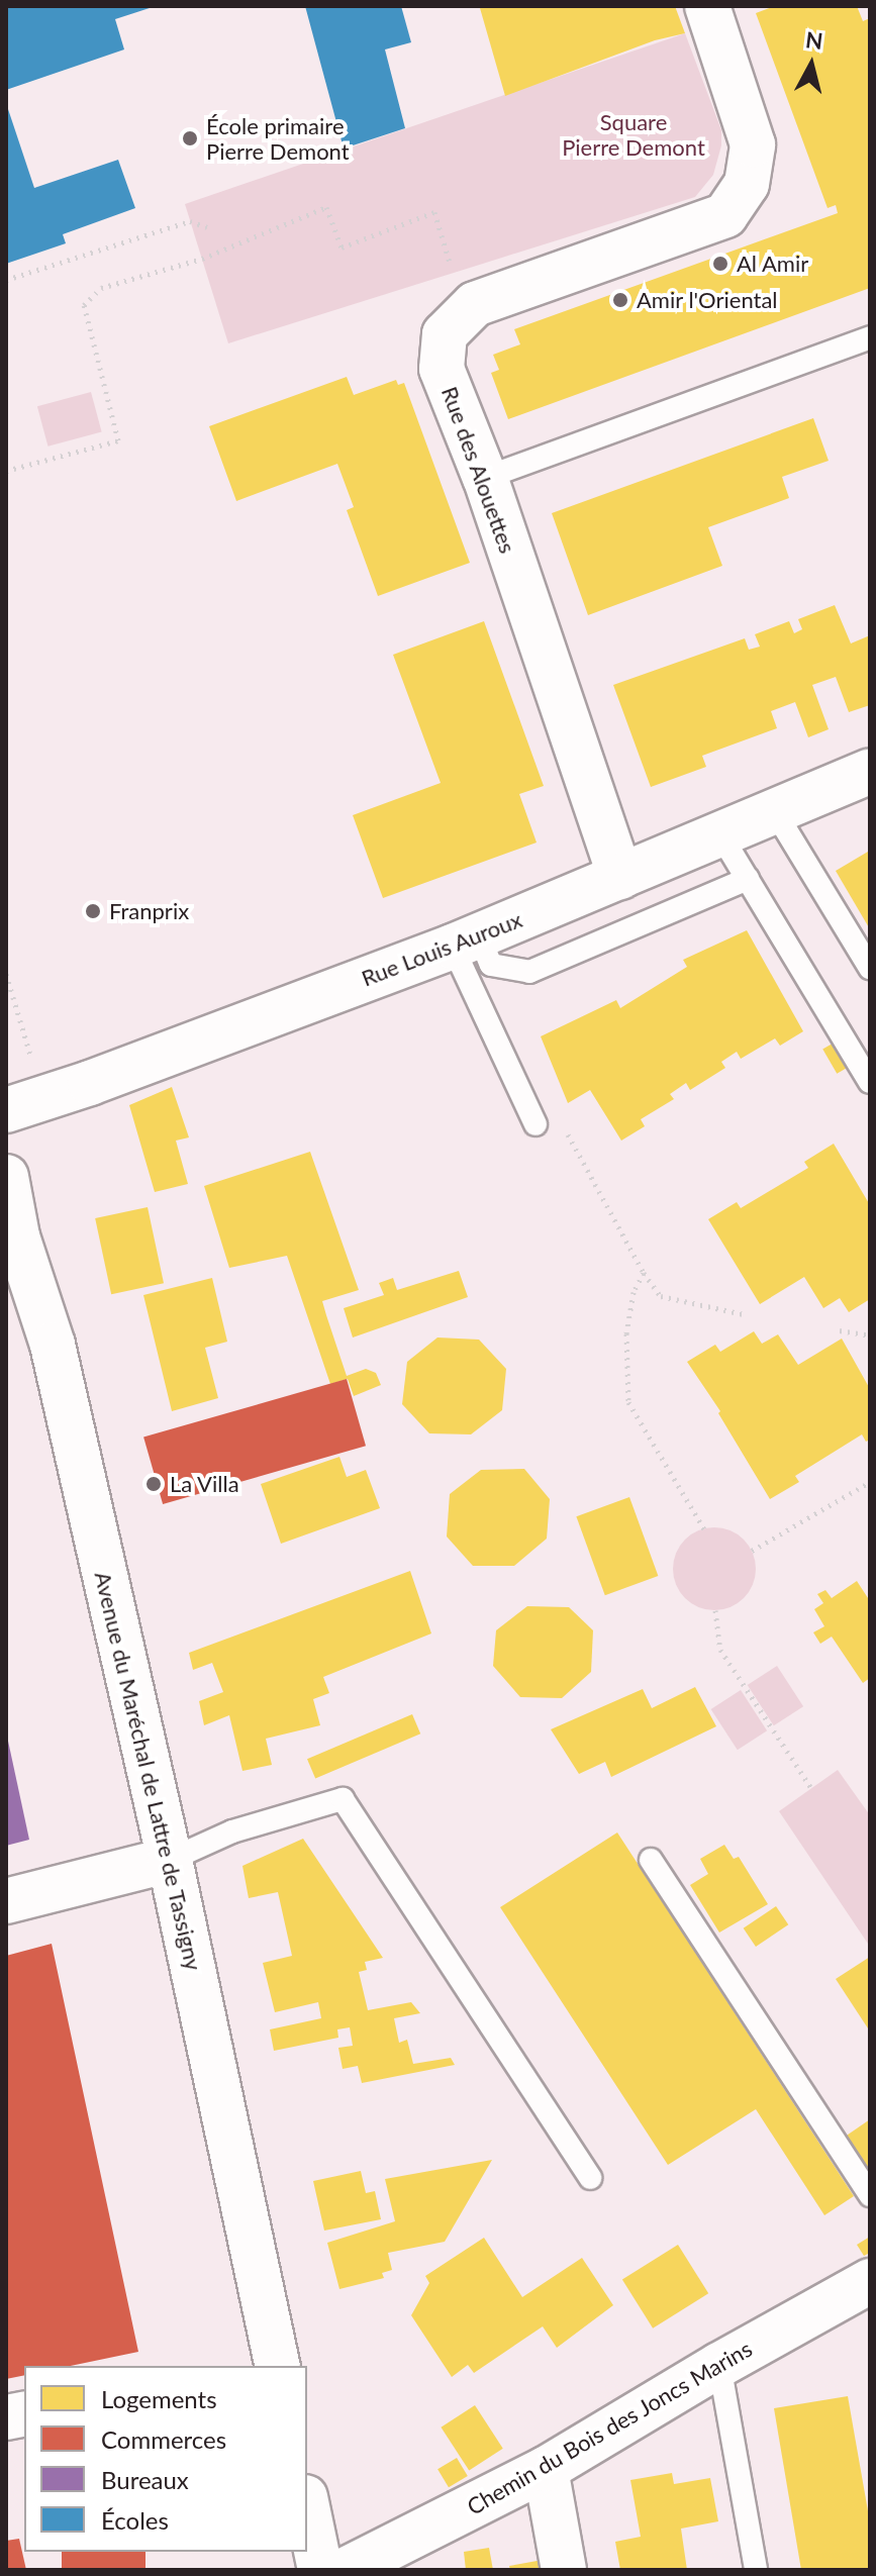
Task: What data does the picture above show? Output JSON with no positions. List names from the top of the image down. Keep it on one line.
{"streets":{"street":["Rue des Alouettes","Rue Louis Auroux","Avenue du Maréchal de Lattre de Tassigny","Chemin du Bois des Joncs Marins"]},"crossings":[["Rue des Alouettes","Rue Louis Auroux"]],"parks":["Square Pierre Demont"],"places":["École primaire Pierre Demont","Al Amir","Amir l'Oriental","Franprix","La Villa"],"legend":["Logements","Commerces","Bureaux","Écoles"],"north":"top"}
